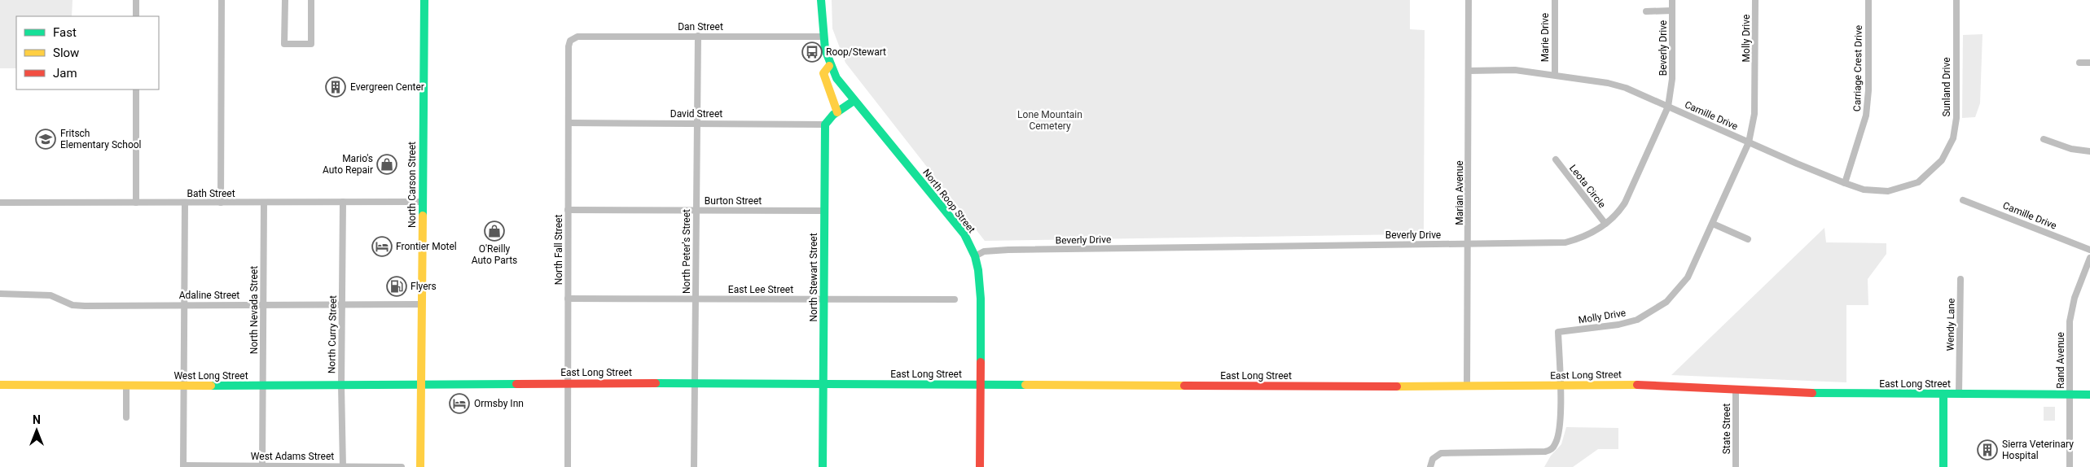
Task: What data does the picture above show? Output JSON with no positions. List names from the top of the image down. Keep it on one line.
{"streets":{"street":["Dan Street","Marie Drive","Molly Drive","Beverly Drive","Carriage Crest Drive","Sunland Drive","David Street","Camille Drive","North Carson Street","Leota Circle","Marian Avenue","Bath Street","Burton Street","North Roop Street","North Fall Street","North Peter's Street","North Stewart Street","East Lee Street","Adaline Street","North Nevada Street","Wendy Lane","North Curry Street","Rand Avenue","East Long Street","West Long Street","State Street","West Adams Street"]},"crossings":[["Dan Street","North Roop Street"],["Dan Street","North Fall Street"],["Dan Street","North Peter's Street"],["Marie Drive","Camille Drive"],["Molly Drive","Camille Drive"],["Molly Drive","East Long Street"],["Beverly Drive","Camille Drive"],["Beverly Drive","Leota Circle"],["Beverly Drive","Marian Avenue"],["Beverly Drive","North Roop Street"],["Carriage Crest Drive","Camille Drive"],["Sunland Drive","Camille Drive"],["David Street","North Fall Street"],["David Street","North Peter's Street"],["David Street","North Stewart Street"],["Camille Drive","Marian Avenue"],["North Carson Street","Bath Street"],["North Carson Street","Adaline Street"],["North Carson Street","East Long Street"],["North Carson Street","West Long Street"],["Marian Avenue","East Long Street"],["Bath Street","North Nevada Street"],["Bath Street","North Curry Street"],["Burton Street","North Fall Street"],["Burton Street","North Peter's Street"],["Burton Street","North Stewart Street"],["North Roop Street","East Long Street"],["North Fall Street","East Lee Street"],["North Fall Street","East Long Street"],["North Peter's Street","East Lee Street"],["North Peter's Street","East Long Street"],["North Stewart Street","East Lee Street"],["North Stewart Street","East Long Street"],["Adaline Street","North Nevada Street"],["Adaline Street","North Curry Street"],["North Nevada Street","West Long Street"],["North Nevada Street","West Adams Street"],["Wendy Lane","East Long Street"],["North Curry Street","West Long Street"],["North Curry Street","West Adams Street"],["Rand Avenue","East Long Street"],["East Long Street","West Long Street"],["East Long Street","State Street"]],"parks":["Lone Mountain Cemetery"],"places":{"bus stop":["Roop/Stewart"],"building":["Evergreen Center","Sierra Veterinary Hospital"],"school or university":["Fritsch Elementary School"],"shop":["Mario's Auto Repair","O'Reilly Auto Parts"],"hotel":["Frontier Motel","Ormsby Inn"],"fuel station":["Flyers"]},"legend":["Fast","Slow","Jam"],"north":"top"}
